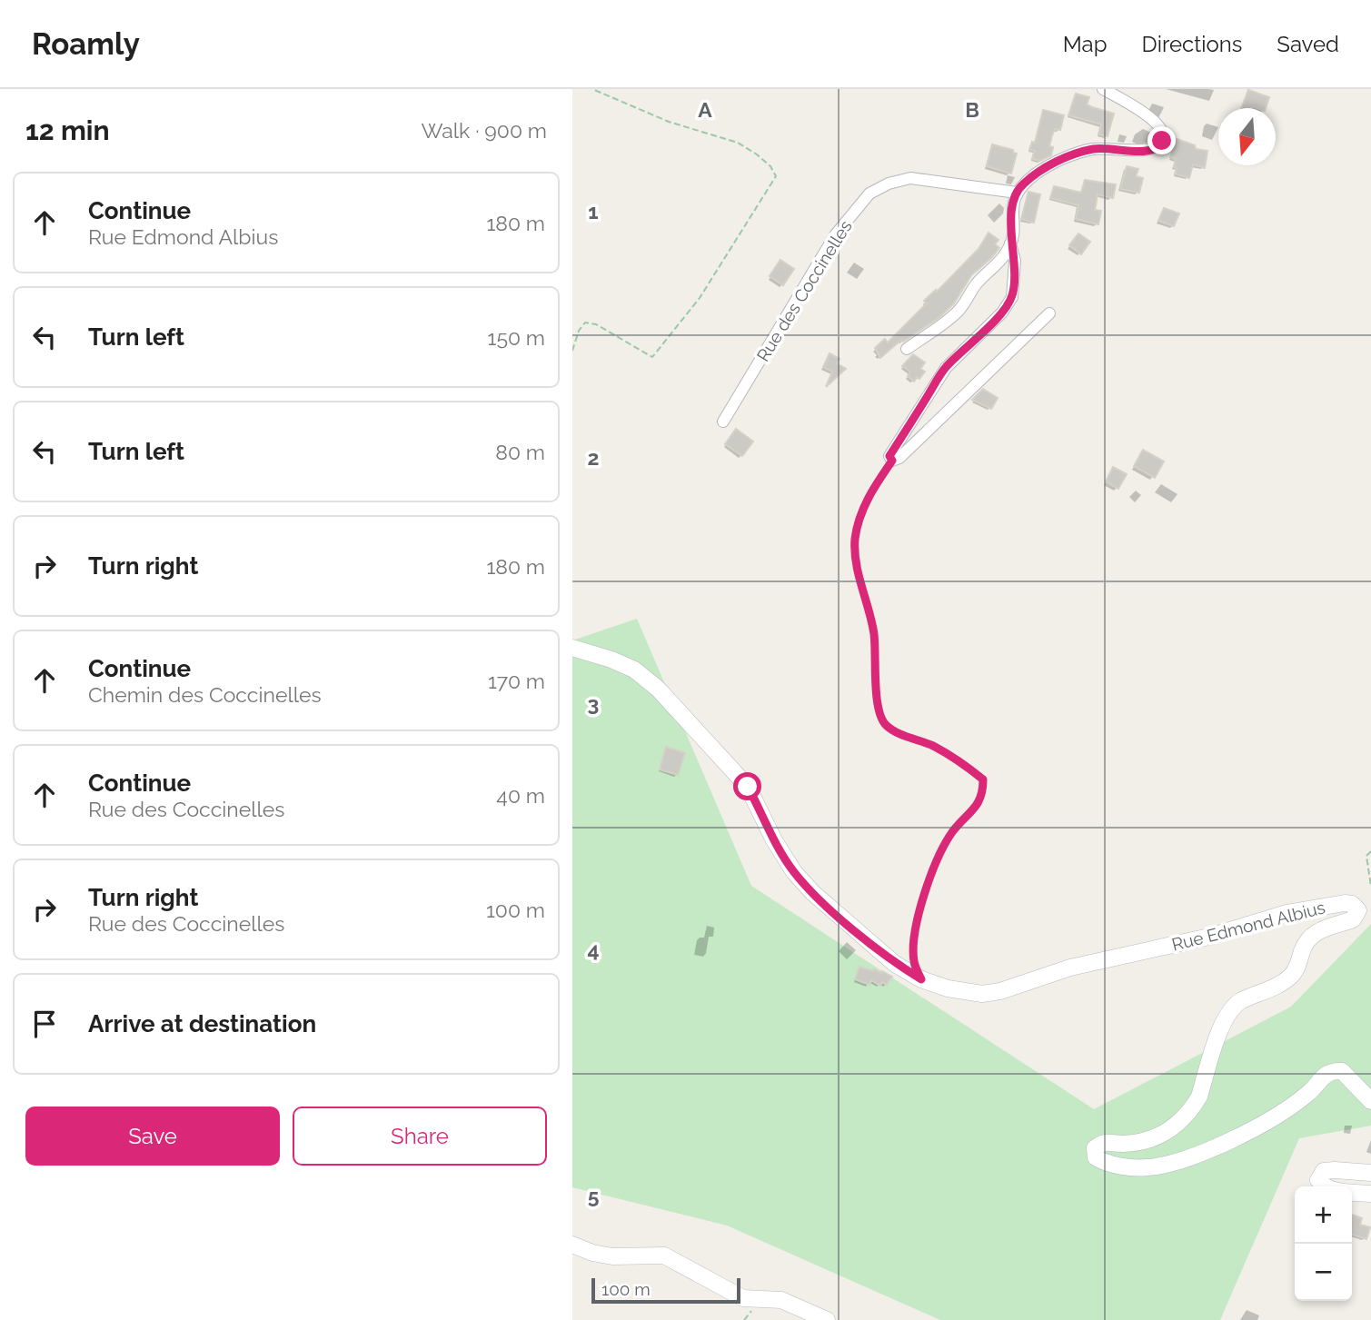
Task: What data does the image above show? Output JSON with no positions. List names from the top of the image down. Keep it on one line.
{"streets":{"main road":["Rue Edmond Albius"],"street":["Rue des Coccinelles"]},"scale_bar":"100 m","north":"bottom","page":{"header":"Roamly","nav":["Map","Directions","Saved"],"heading":["12 min","Walk · 900 m"],"list":[["Continue","Rue Edmond Albius","180 m"],["Turn left","150 m"],["Turn left","80 m"],["Turn right","180 m"],["Continue","Chemin des Coccinelles","170 m"],["Continue","Rue des Coccinelles","40 m"],["Turn right","Rue des Coccinelles","100 m"],"Arrive at destination"],"buttons":["Save","Share"],"map_buttons":["+","−"],"scale":"100 m"},"grid":{"columns":["A","B"],"rows":["1","2","3","4","5"]}}
